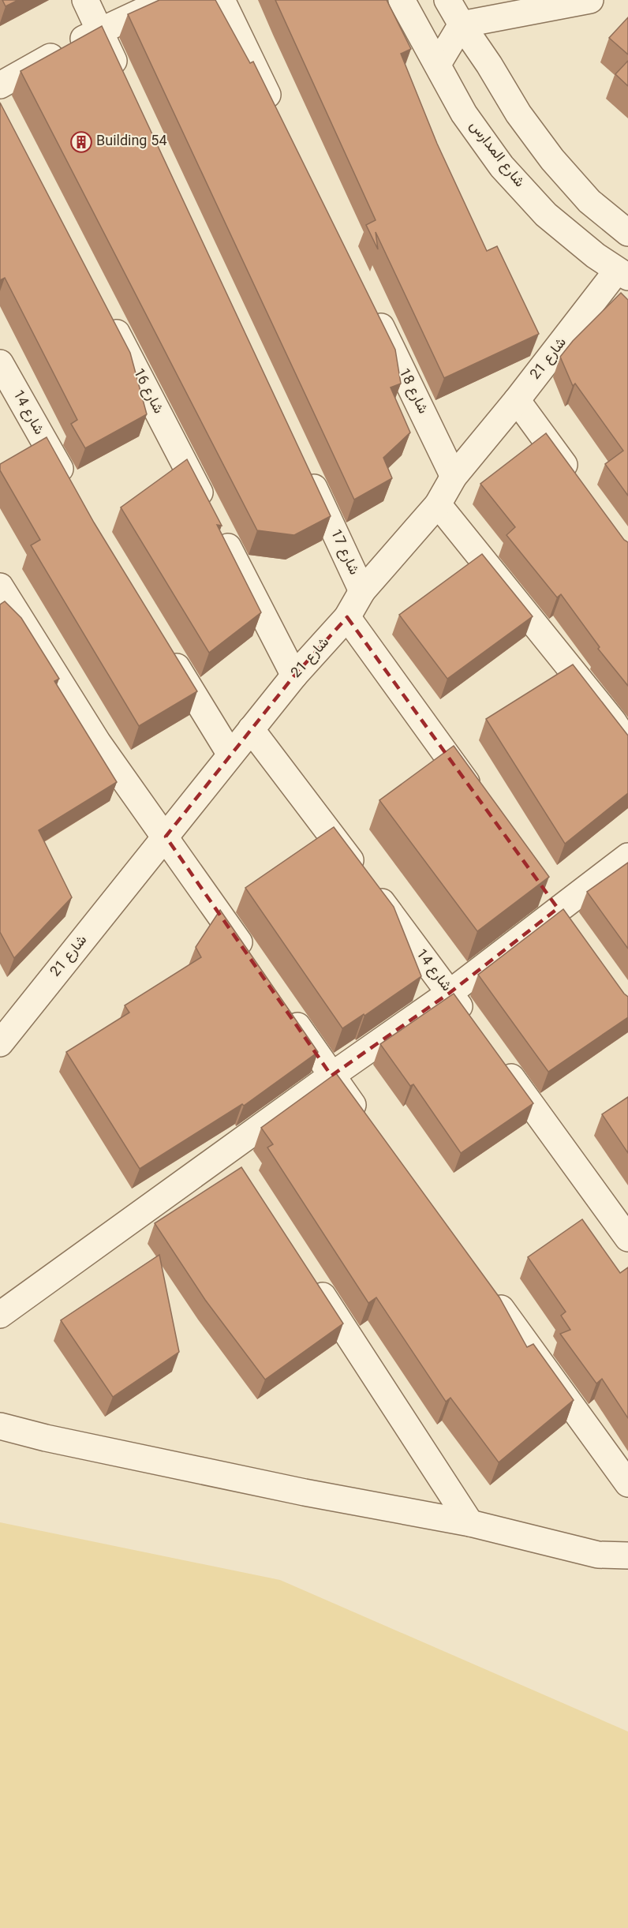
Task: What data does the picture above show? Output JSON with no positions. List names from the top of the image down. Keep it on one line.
{"streets":{"street":["شارع المدارس","شارع 21","شارع 16","شارع 18","شارع 14","شارع 17"]},"crossings":[["شارع المدارس","شارع 21"],["شارع 21","شارع 16"],["شارع 21","شارع 18"],["شارع 21","شارع 14"],["شارع 21","شارع 17"]],"places":{"building":["Building 54"]}}
